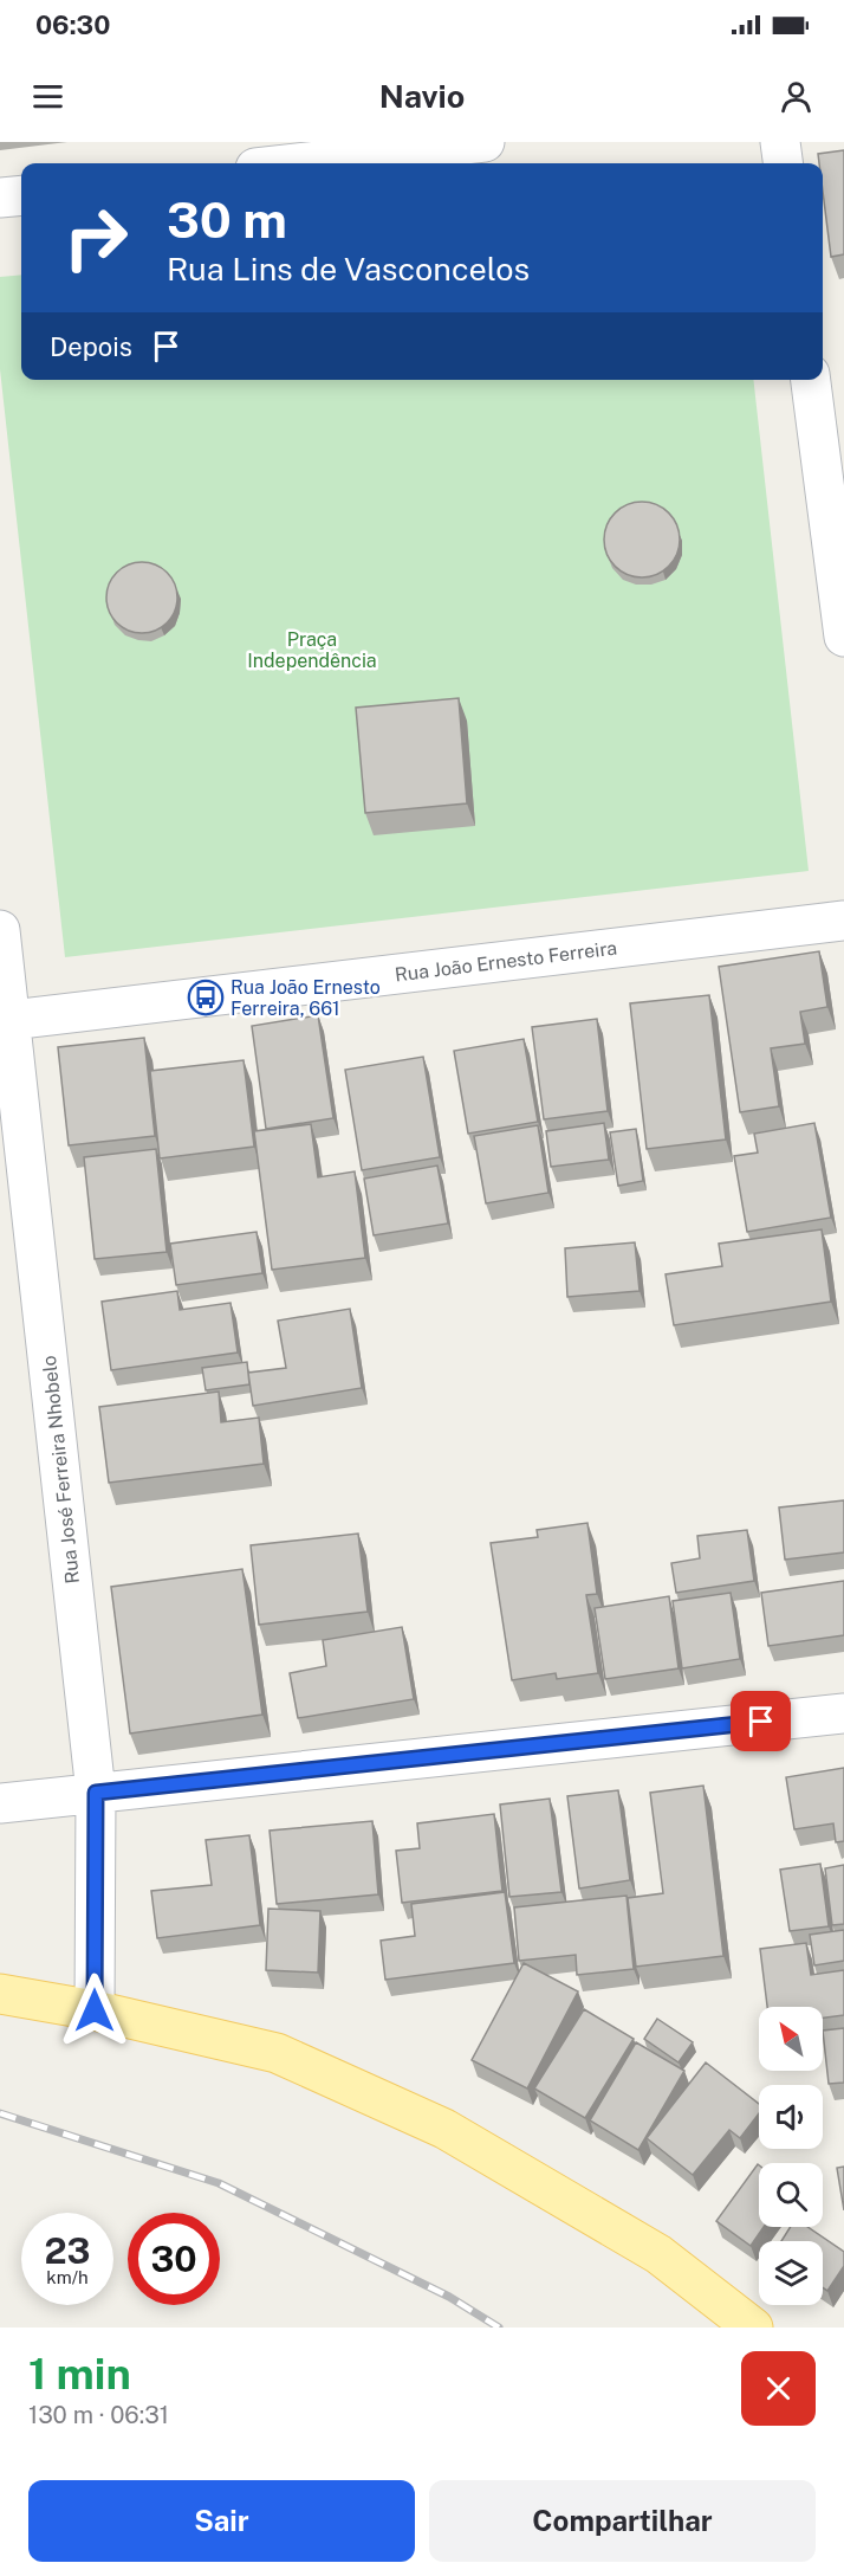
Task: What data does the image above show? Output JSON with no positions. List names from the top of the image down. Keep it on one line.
{"streets":{"street":["Rua João Ernesto Ferreira","Rua José Ferreira Nhobelo"]},"crossings":[["Rua João Ernesto Ferreira","Rua José Ferreira Nhobelo"]],"parks":["Praça Independência"],"places":{"bus stop":["Rua João Ernesto Ferreira, 661"]},"north":"top left","page":{"status":"06:30","header":"Navio","turn":["30 m","Rua Lins de Vasconcelos"],"then":"Depois","speed":"23 km/h","limit":"30","heading":["1 min","130 m · 06:31"],"buttons":["Sair","Compartilhar"]}}
